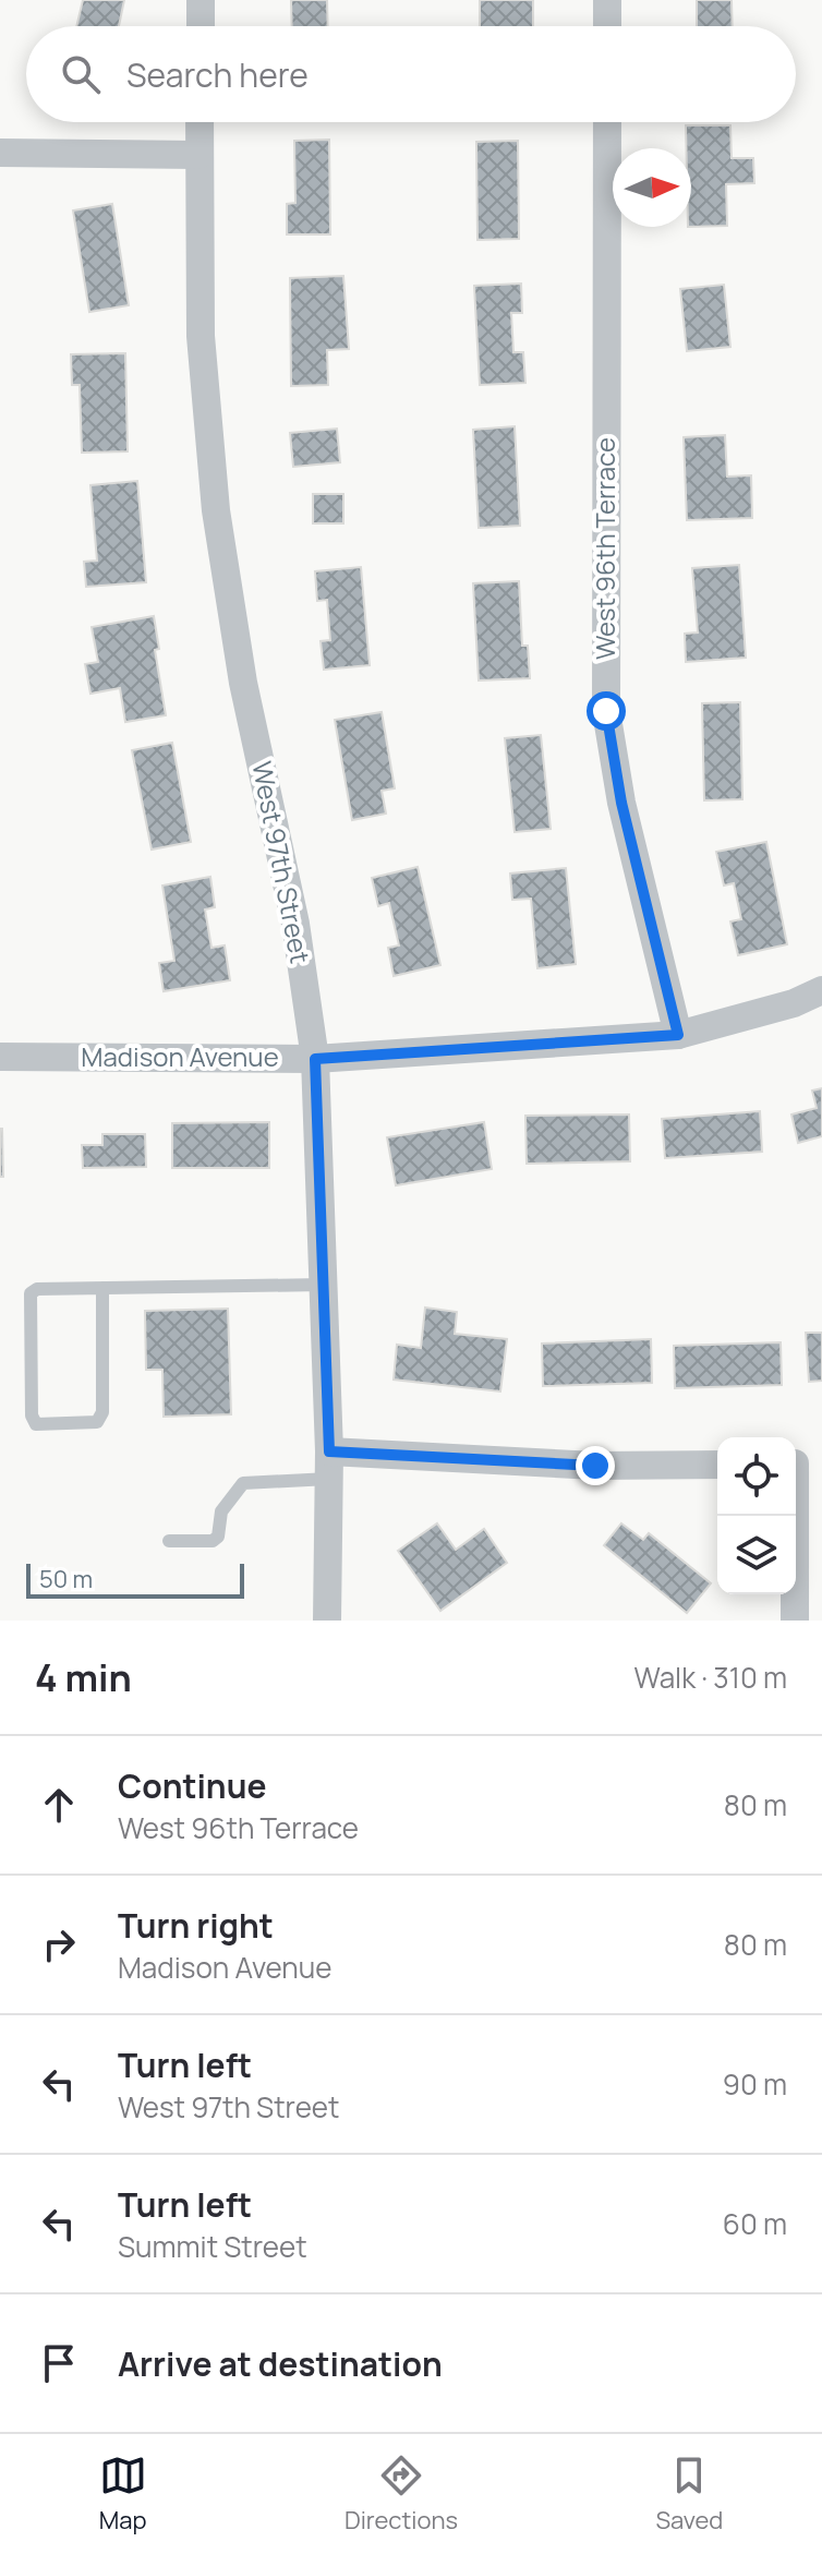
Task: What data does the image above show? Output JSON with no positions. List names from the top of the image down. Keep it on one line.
{"streets":{"street":["West 96th Terrace","West 97th Street","Madison Avenue"]},"crossings":[["West 96th Terrace","Madison Avenue"],["West 97th Street","Madison Avenue"]],"scale_bar":"50 m","north":"right","page":{"search":"Search here","scale":"50 m","heading":["4 min","Walk · 310 m"],"list":[["Continue","West 96th Terrace","80 m"],["Turn right","Madison Avenue","80 m"],["Turn left","West 97th Street","90 m"],["Turn left","Summit Street","60 m"],"Arrive at destination"],"nav":["Map","Directions","Saved"]}}
